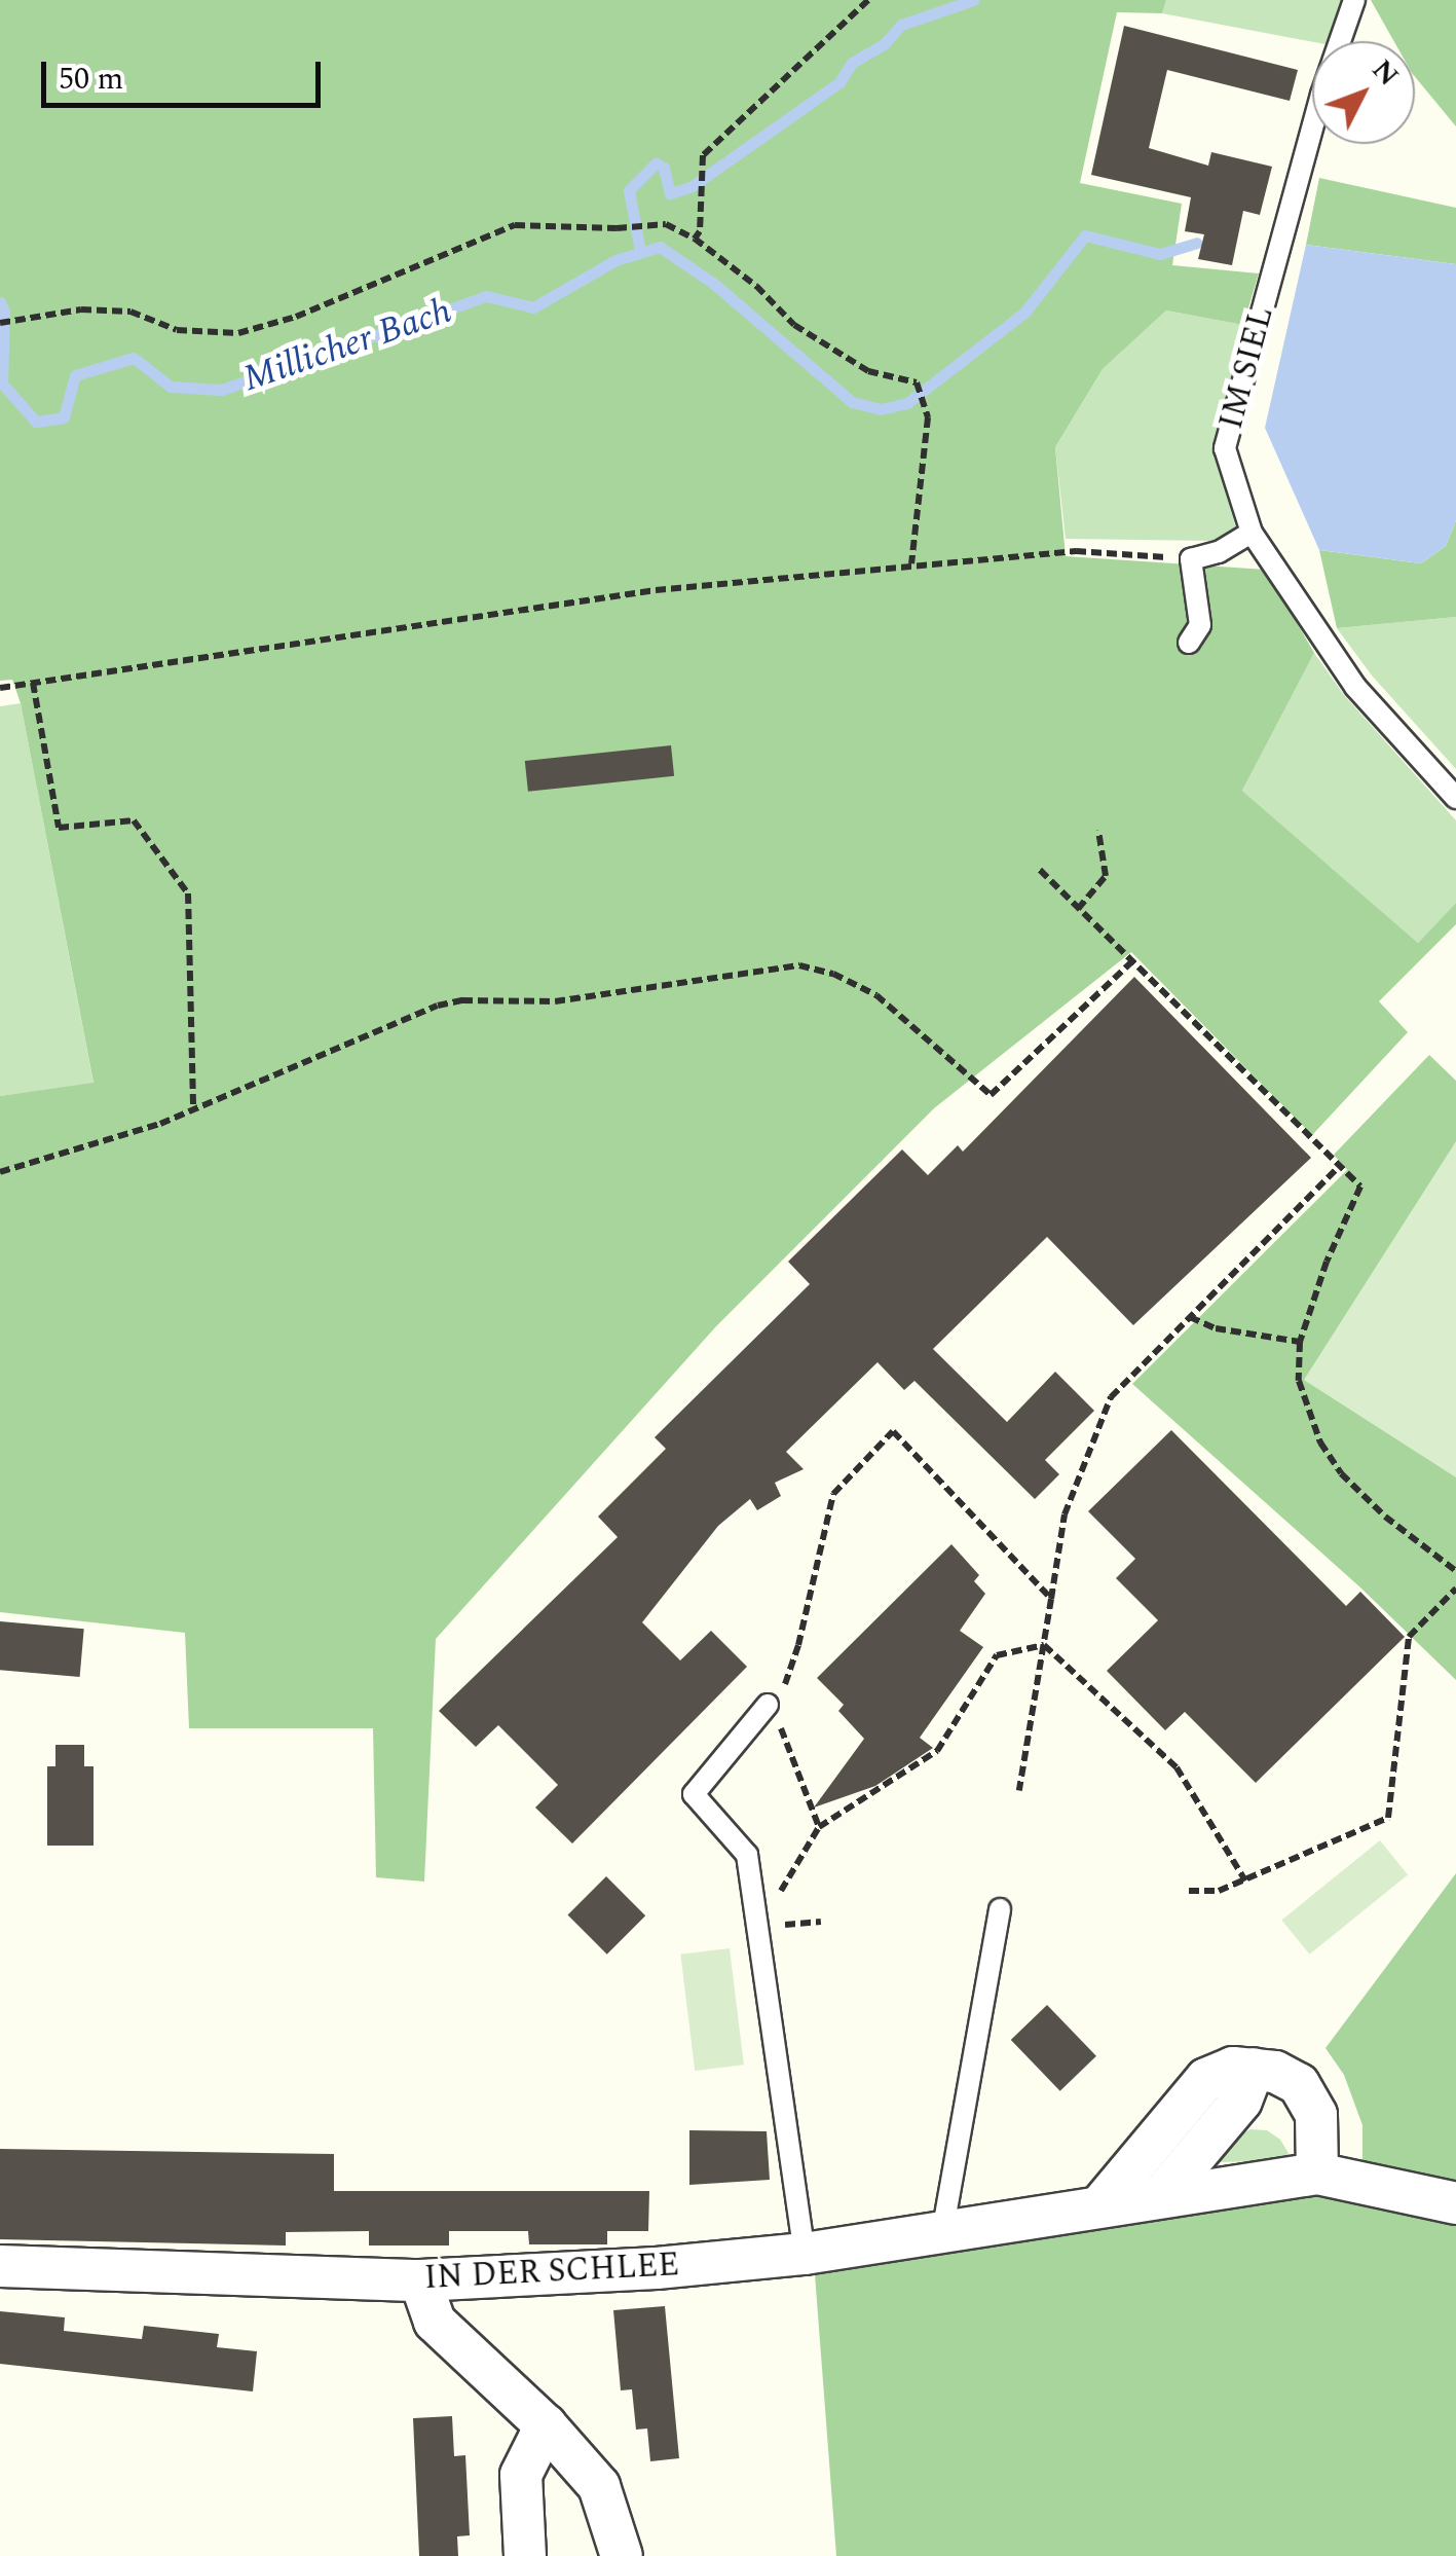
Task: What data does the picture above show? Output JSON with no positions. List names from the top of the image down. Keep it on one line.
{"streets":{"street":["IN DER SCHLEE"],"lane":["IM SIEL"]},"water":["Millicher Bach"],"scale_bar":"50 m","north":"top right"}
